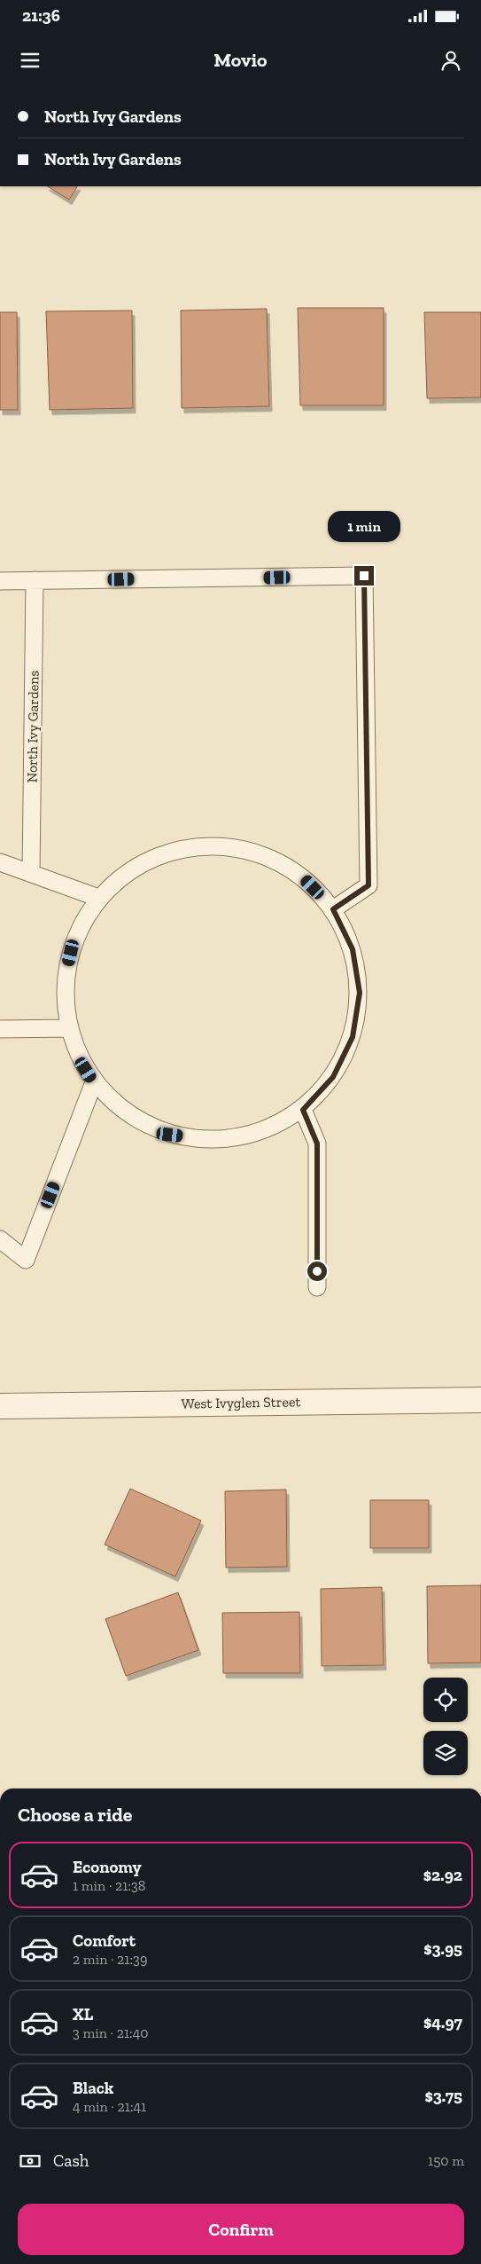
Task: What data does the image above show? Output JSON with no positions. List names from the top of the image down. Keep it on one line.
{"streets":{"street":["West Ivyglen Street"],"lane":["North Ivy Gardens"]},"page":{"status":"21:36","header":"Movio","banner":["North Ivy Gardens","North Ivy Gardens"],"bubble":"1 min","heading":"Choose a ride","list":[{"name":"Economy","note":"1 min · 21:38","value":"$2.92"},{"name":"Comfort","note":"2 min · 21:39","value":"$3.95"},{"name":"XL","note":"3 min · 21:40","value":"$4.97"},{"name":"Black","note":"4 min · 21:41","value":"$3.75"}],"pay":["Cash","150 m"],"buttons":"Confirm"}}
